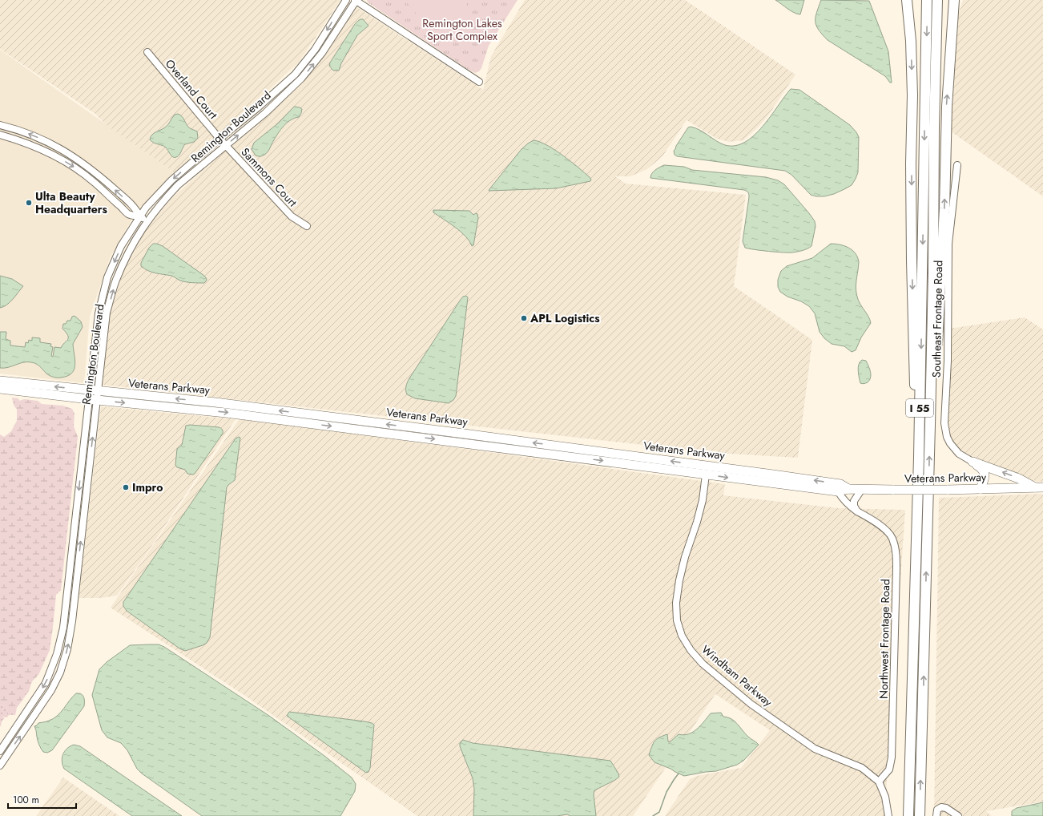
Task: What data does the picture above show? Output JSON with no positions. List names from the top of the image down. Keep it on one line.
{"streets":{"highway":["I 55"],"main road":["Veterans Parkway"],"street":["Overland Court","Remington Boulevard","Sammons Court","Southeast Frontage Road","Northwest Frontage Road","Windham Parkway"]},"crossings":[["Overland Court","Remington Boulevard"],["Overland Court","Sammons Court"],["Remington Boulevard","Sammons Court"],["Remington Boulevard","Veterans Parkway"],["Veterans Parkway","Northwest Frontage Road"],["Veterans Parkway","Windham Parkway"],["Northwest Frontage Road","Windham Parkway"]],"parks":["Remington Lakes Sport Complex"],"places":["Ulta Beauty Headquarters","APL Logistics","Impro"],"scale_bar":"100 m"}
